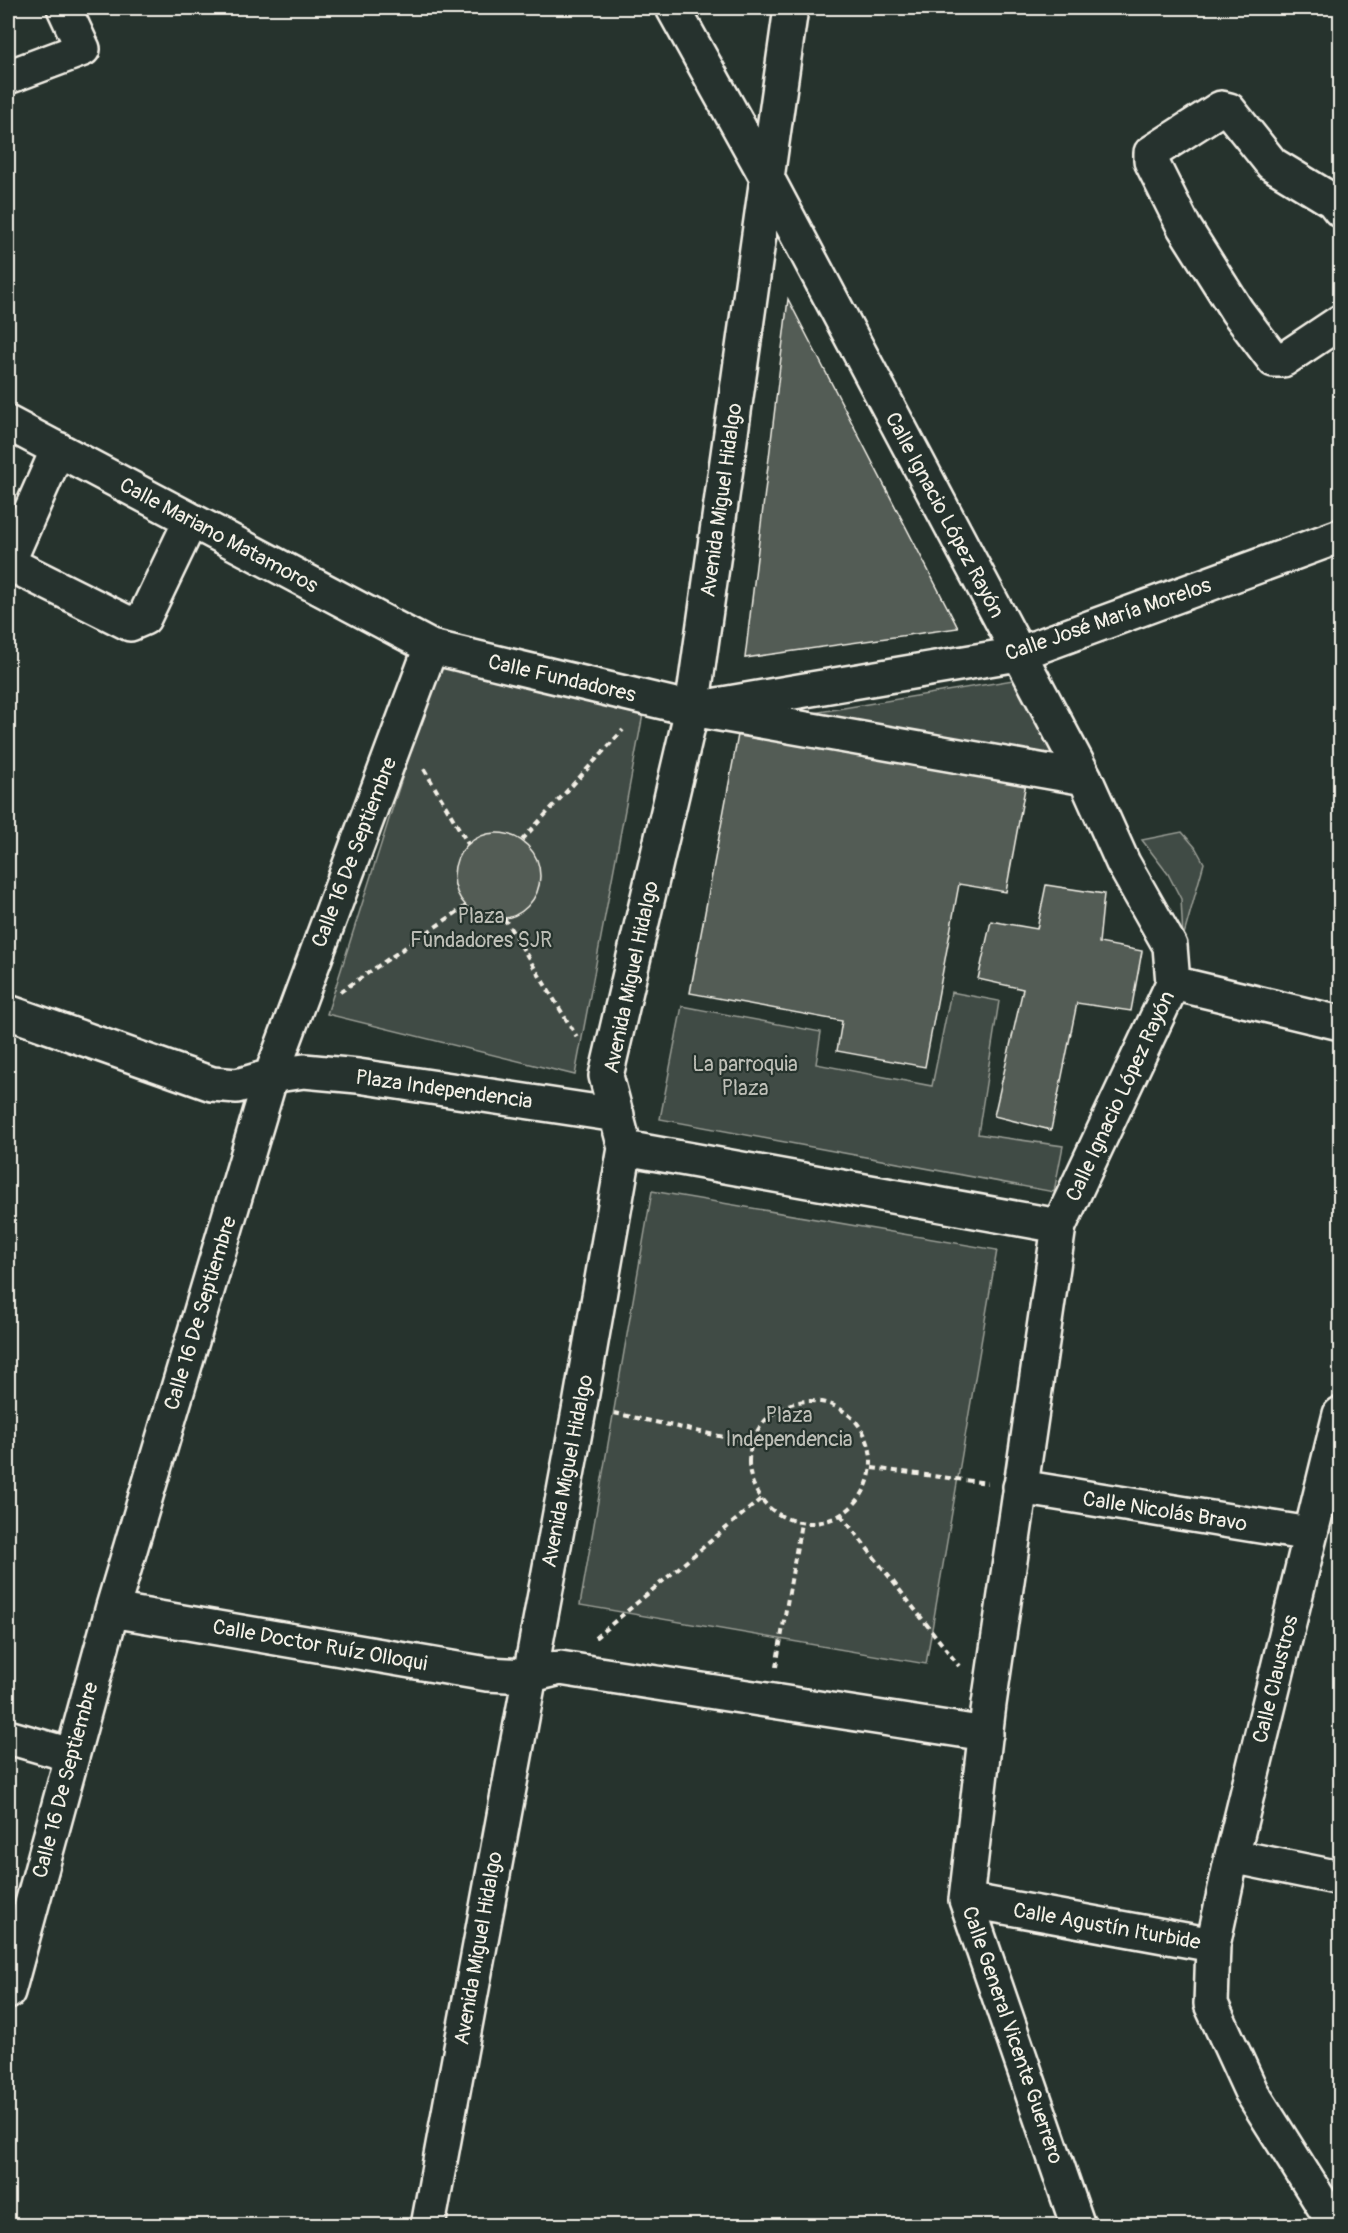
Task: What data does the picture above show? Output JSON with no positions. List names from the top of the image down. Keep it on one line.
{"streets":{"street":["Avenida Miguel Hidalgo","Calle Ignacio López Rayón","Calle Mariano Matamoros","Calle José María Morelos","Calle Fundadores","Calle 16 De Septiembre","Plaza Independencia","Calle Nicolás Bravo","Calle Doctor Ruíz Olloqui","Calle Claustros","Calle Agustín Iturbide","Calle General Vicente Guerrero"]},"crossings":[["Avenida Miguel Hidalgo","Calle Ignacio López Rayón"],["Avenida Miguel Hidalgo","Calle José María Morelos"],["Avenida Miguel Hidalgo","Calle Fundadores"],["Avenida Miguel Hidalgo","Plaza Independencia"],["Avenida Miguel Hidalgo","Calle Doctor Ruíz Olloqui"],["Calle Ignacio López Rayón","Calle José María Morelos"],["Calle Ignacio López Rayón","Calle Fundadores"],["Calle Mariano Matamoros","Calle Fundadores"],["Calle Mariano Matamoros","Calle 16 De Septiembre"],["Calle José María Morelos","Calle Fundadores"],["Calle Fundadores","Calle 16 De Septiembre"],["Calle 16 De Septiembre","Plaza Independencia"],["Calle 16 De Septiembre","Calle Doctor Ruíz Olloqui"],["Calle Nicolás Bravo","Calle Claustros"],["Calle Claustros","Calle Agustín Iturbide"],["Calle Agustín Iturbide","Calle General Vicente Guerrero"]],"parks":["Plaza Fundadores SJR","La parroquia Plaza","Plaza Independencia"]}
